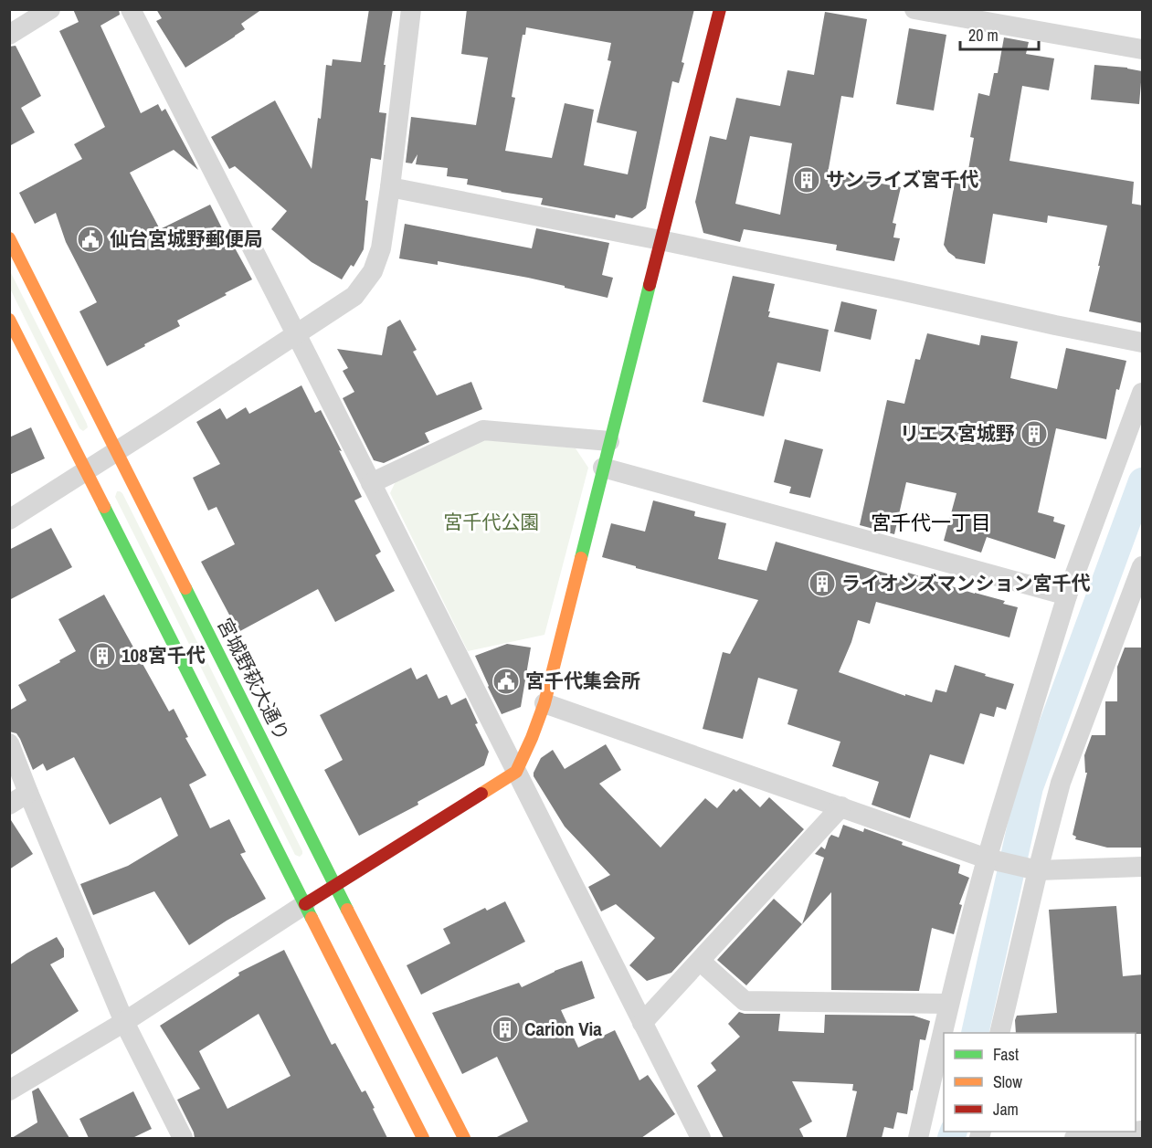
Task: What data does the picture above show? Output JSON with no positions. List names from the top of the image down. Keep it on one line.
{"streets":{"street":["宮城野萩大通り"]},"districts":["宮千代一丁目"],"parks":["宮千代公園"],"places":{"building":["サンライズ宮千代","リエス宮城野","ライオンズマンション宮千代","108宮千代","Carion Via"],"public building":["仙台宮城野郵便局","宮千代集会所"]},"legend":["Fast","Slow","Jam"],"scale_bar":"20 m"}
